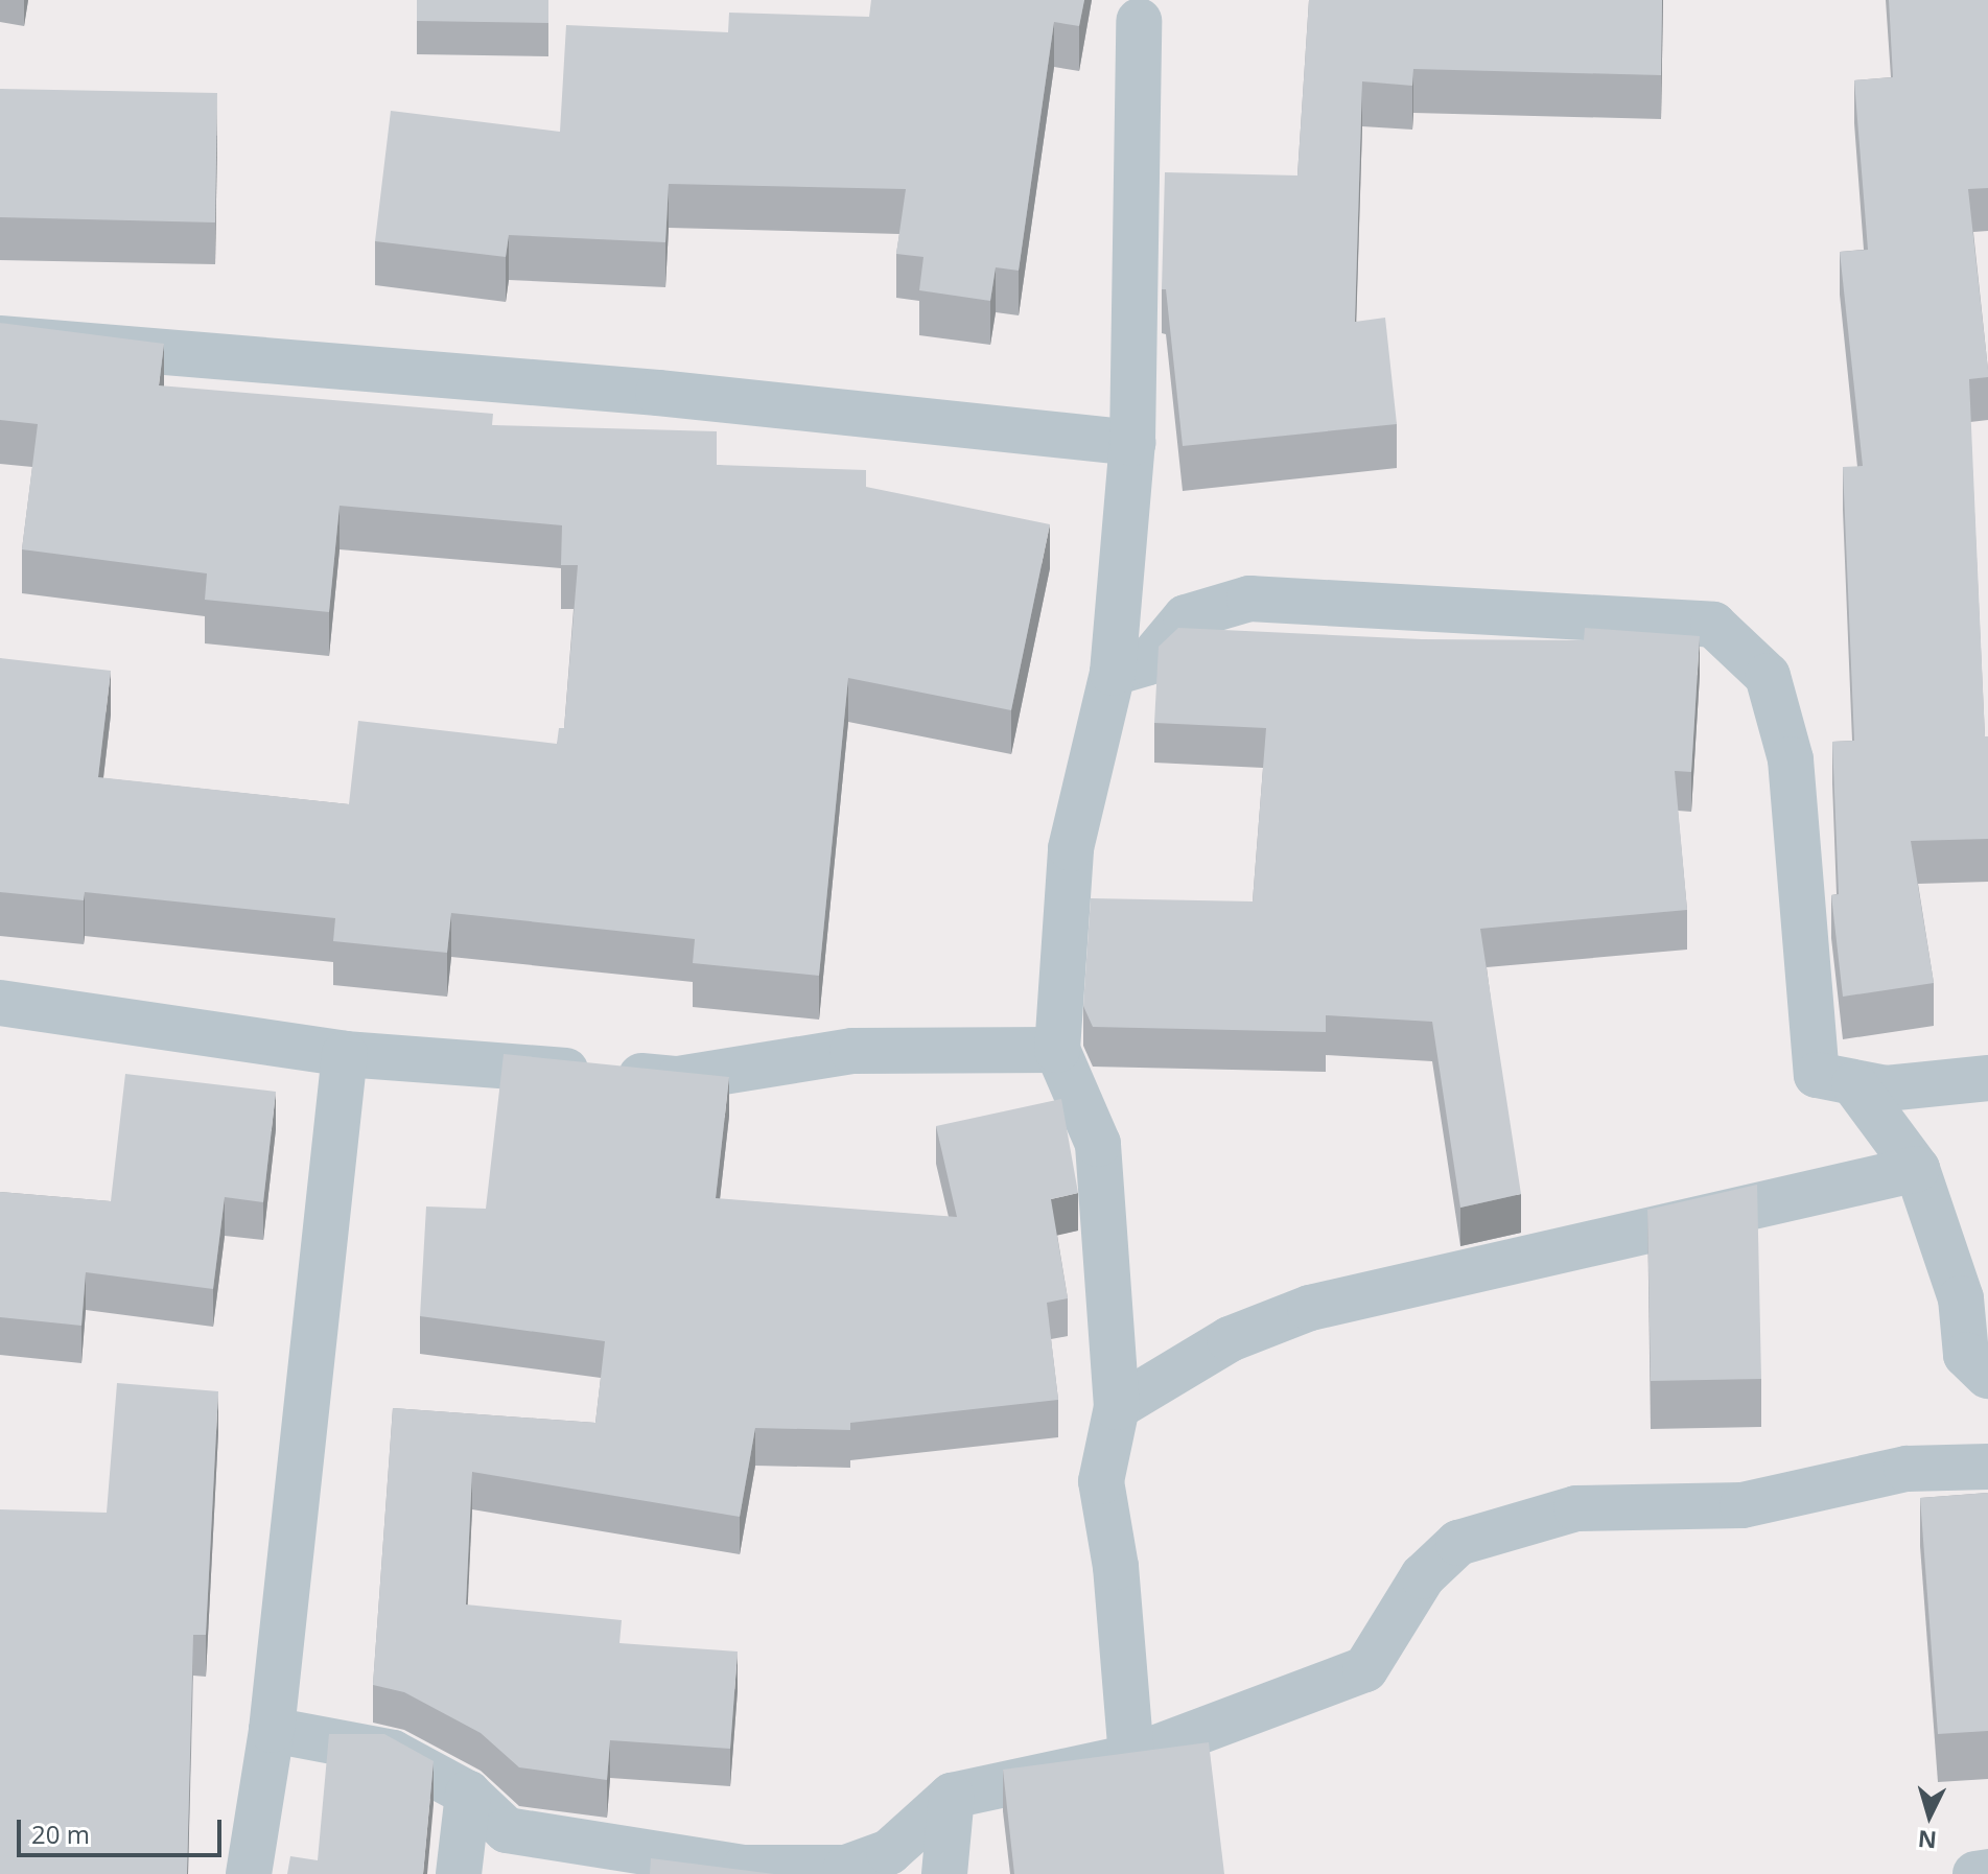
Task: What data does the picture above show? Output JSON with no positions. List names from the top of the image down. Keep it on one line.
{"scale_bar":"20 m","north":"bottom"}
